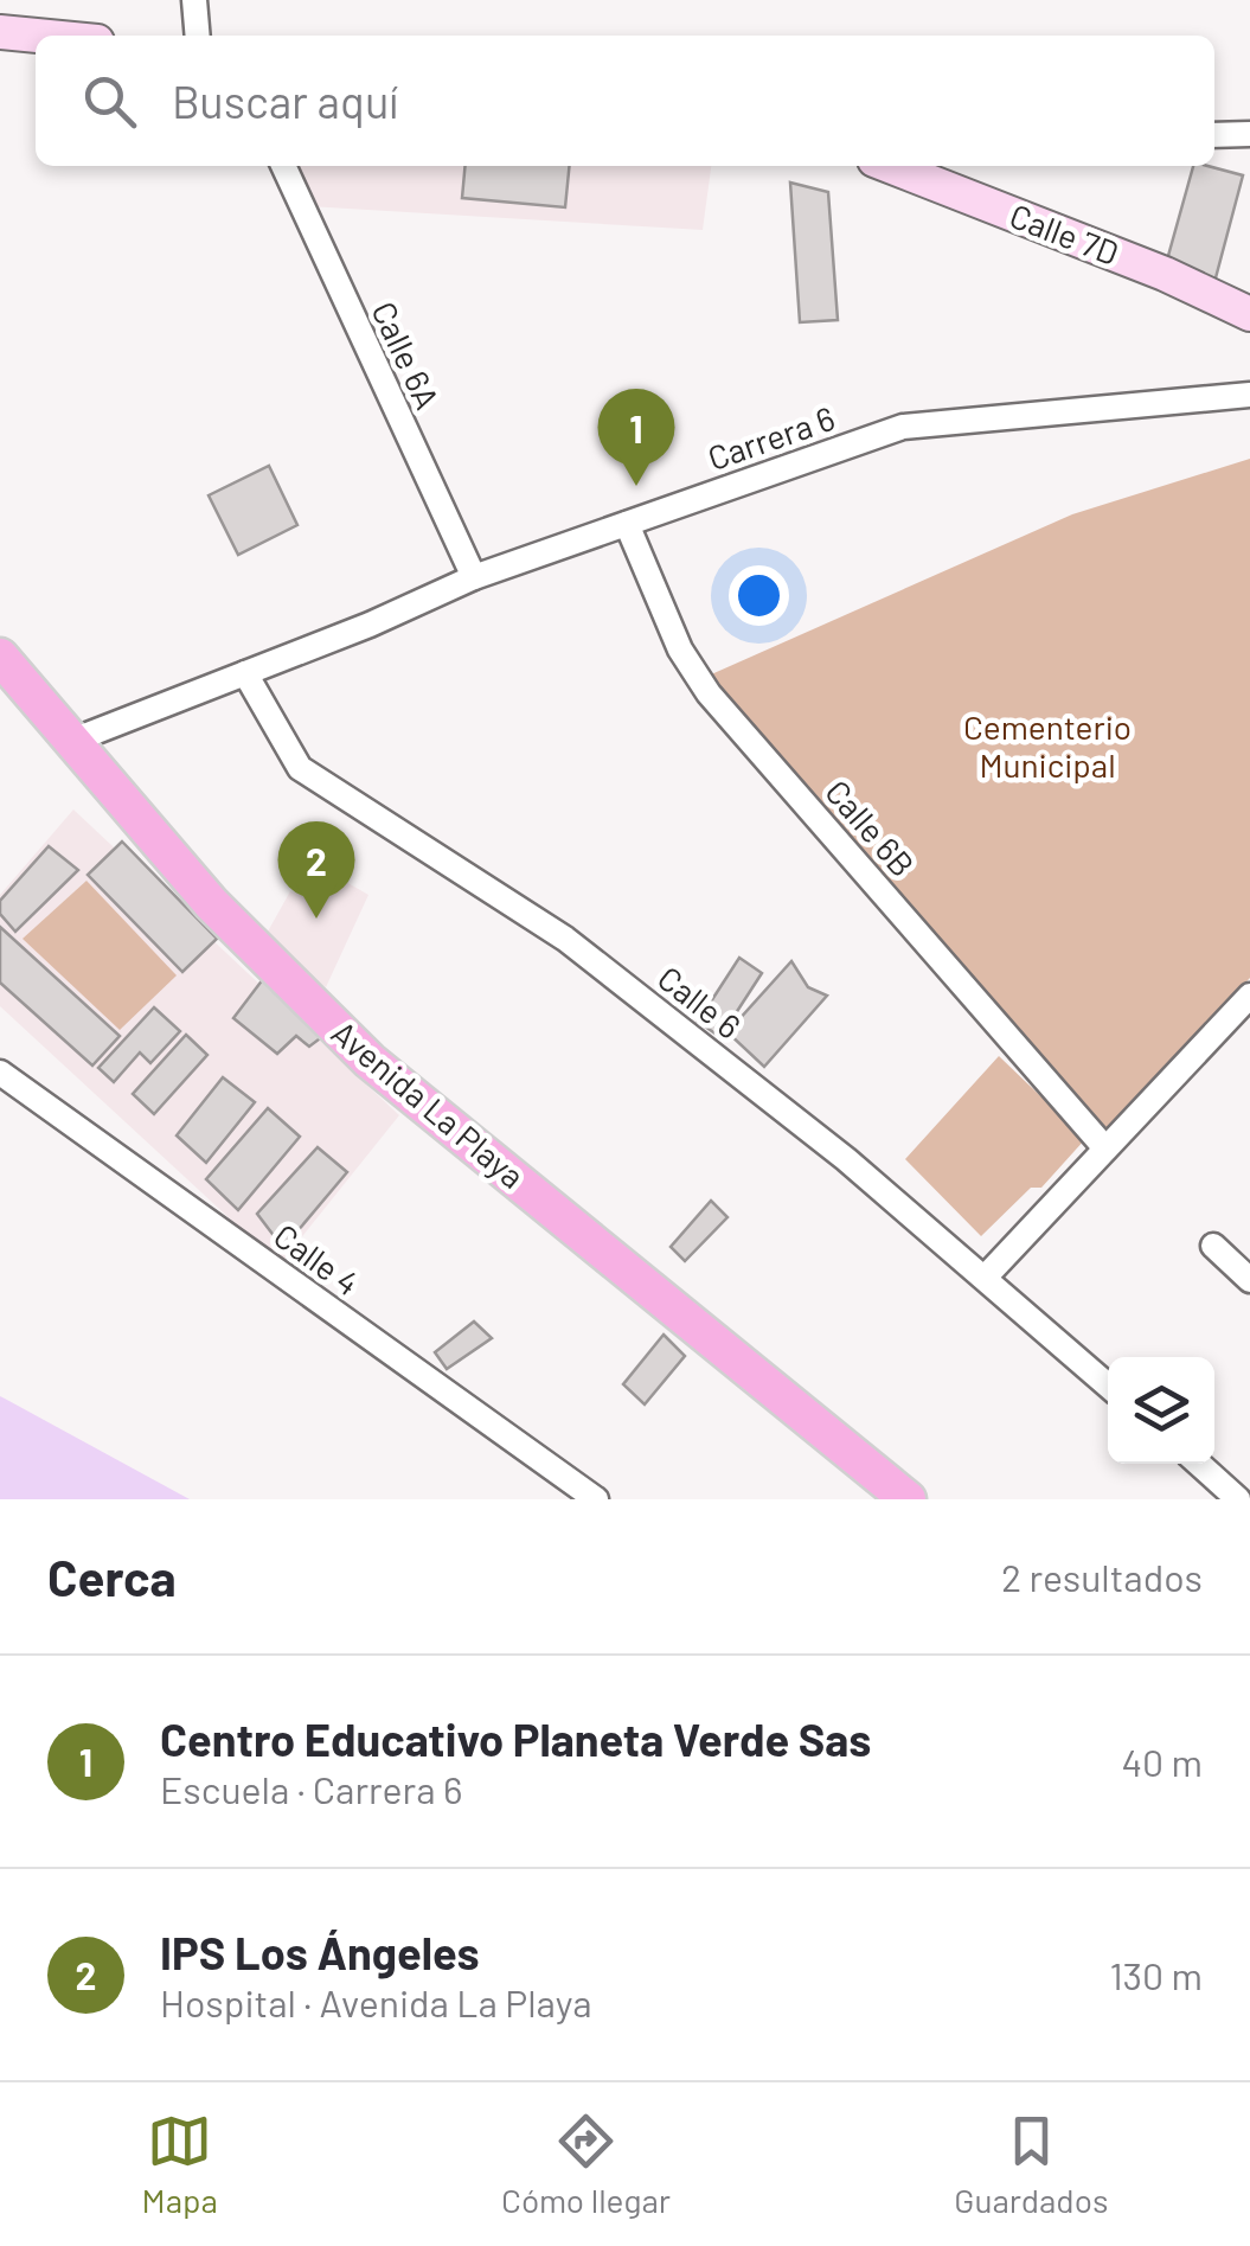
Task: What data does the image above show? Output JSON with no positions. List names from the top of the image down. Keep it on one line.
{"streets":{"main road":["Calle 7D","Avenida La Playa"],"street":["Calle 6A","Carrera 6","Calle 6B","Calle 6","Calle 4"]},"crossings":[["Calle 6A","Carrera 6"],["Carrera 6","Calle 6B"],["Carrera 6","Calle 6"],["Carrera 6","Avenida La Playa"]],"parks":["Cementerio Municipal"],"page":{"search":"Buscar aquí","pins":["1","2"],"heading":["Cerca","2 resultados"],"list":[{"mark":"1","name":"Centro Educativo Planeta Verde Sas","note":"Escuela · Carrera 6","value":"40 m"},{"mark":"2","name":"IPS Los Ángeles","note":"Hospital · Avenida La Playa","value":"130 m"}],"nav":["Mapa","Cómo llegar","Guardados"]}}
